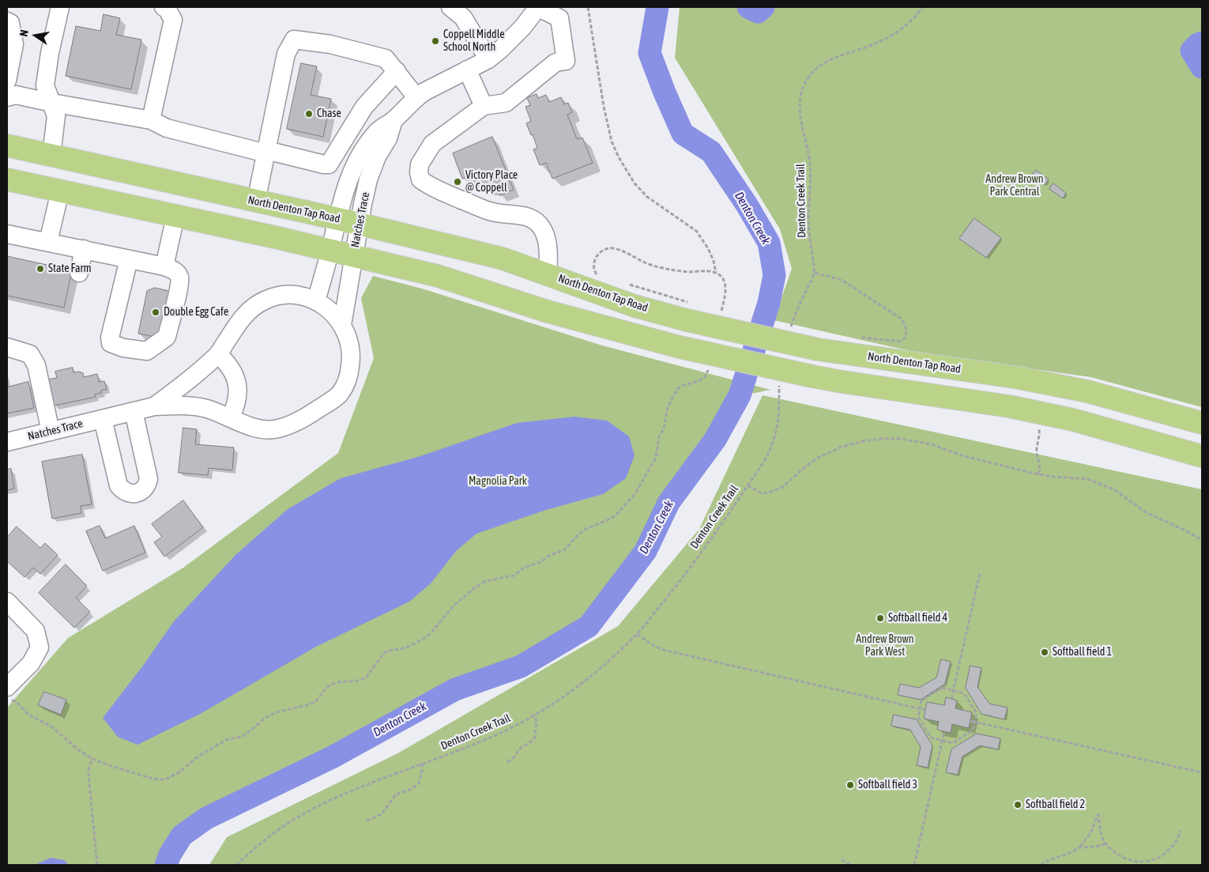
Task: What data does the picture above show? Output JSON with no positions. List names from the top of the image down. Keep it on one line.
{"streets":{"main road":["North Denton Tap Road"],"street":["Natches Trace"],"path":["Denton Creek Trail"]},"crossings":[["North Denton Tap Road","Natches Trace"]],"water":["Denton Creek"],"parks":["Andrew Brown Park Central","Magnolia Park","Andrew Brown Park West"],"places":["Coppell Middle School North","Chase","Victory Place @ Coppell","State Farm","Double Egg Cafe","Softball field 4","Softball field 1","Softball field 3","Softball field 2"],"north":"left"}
